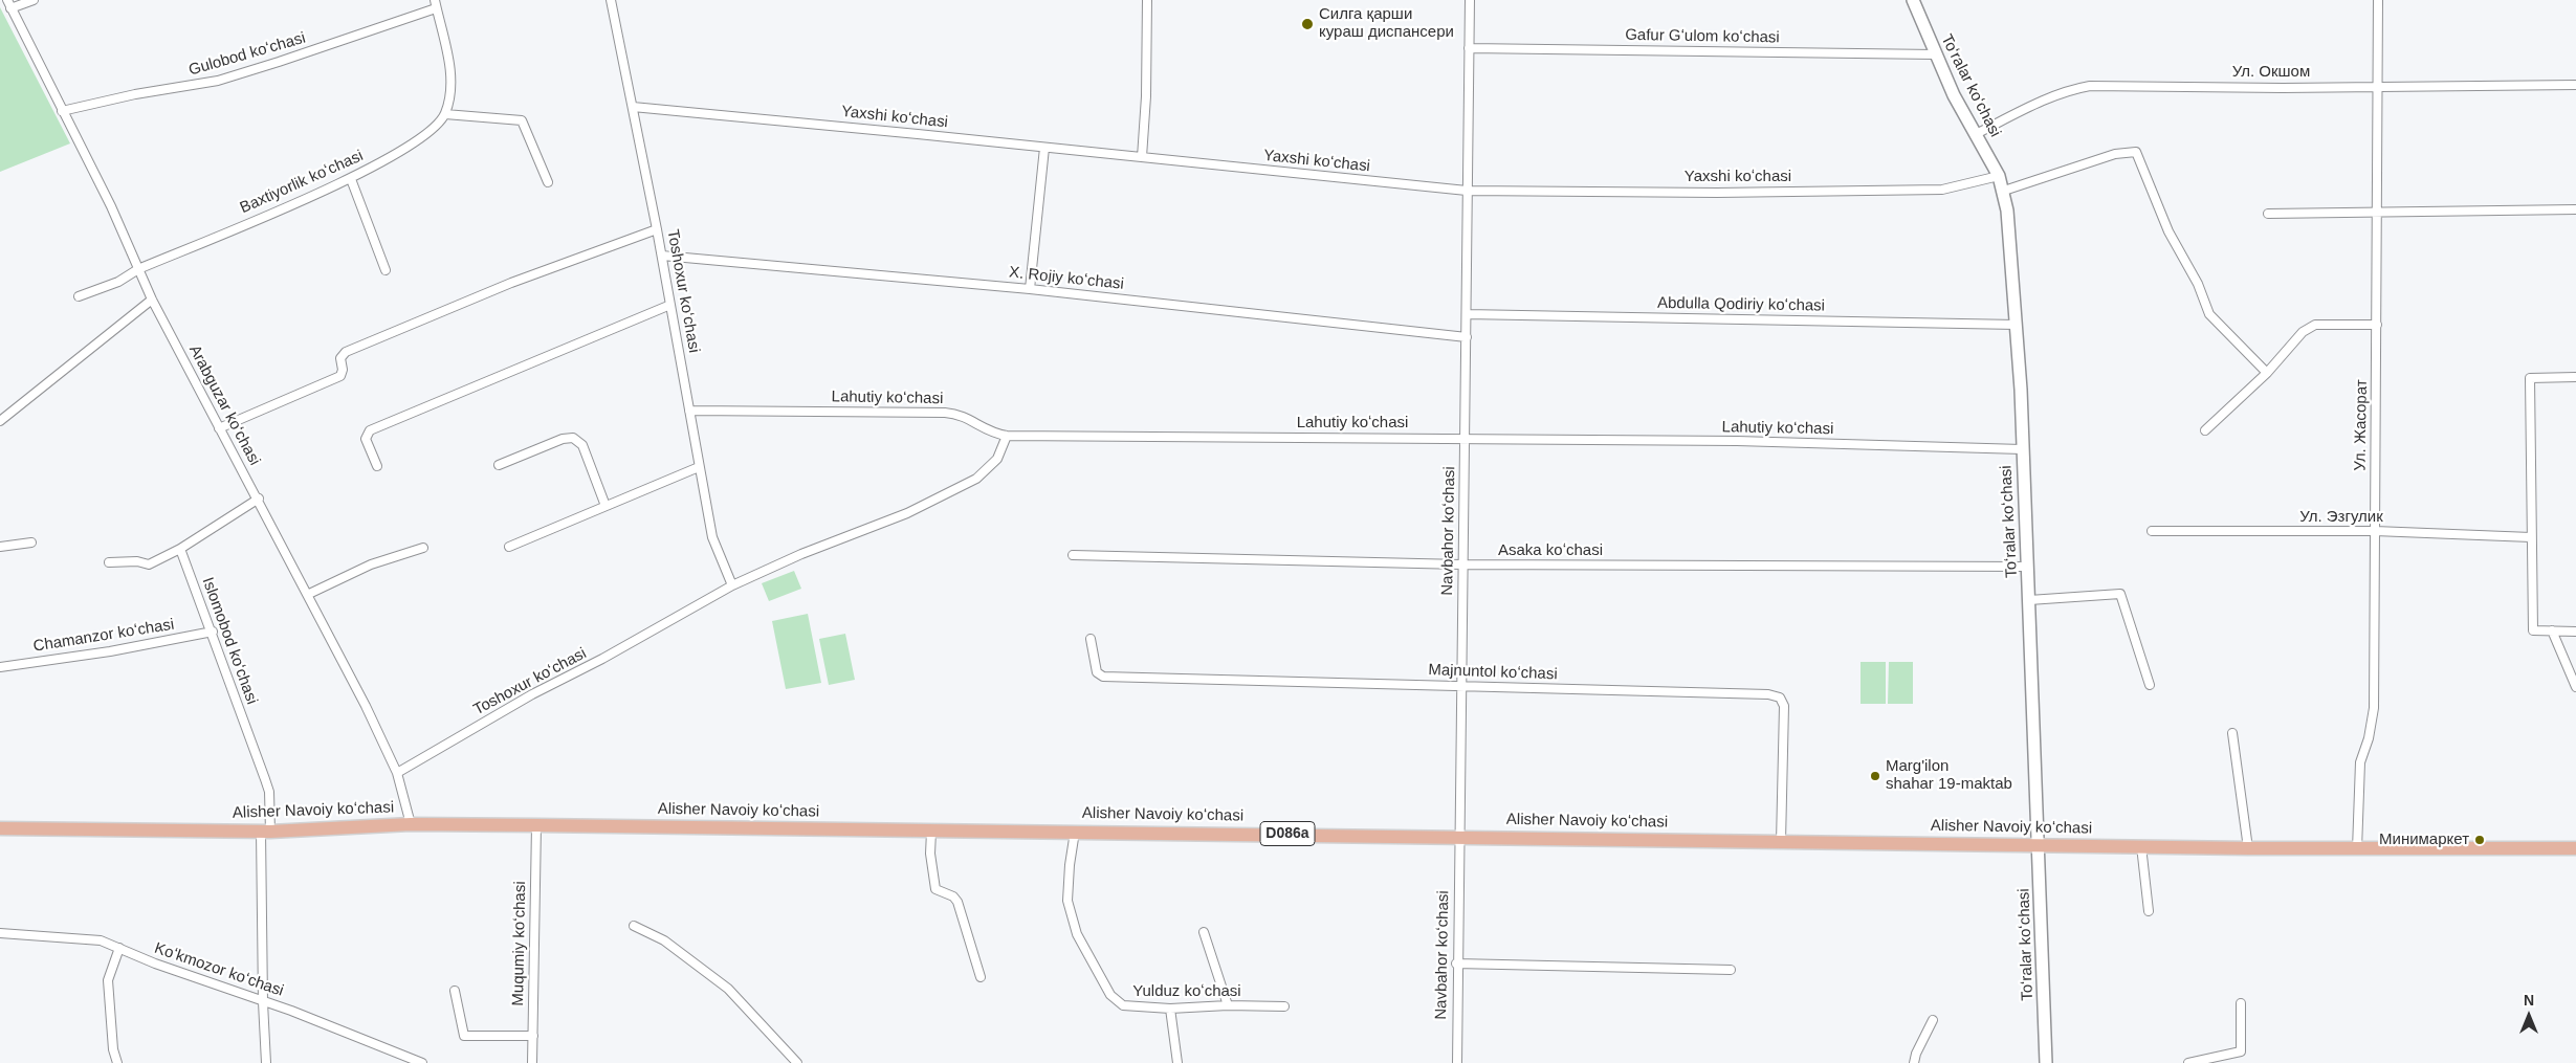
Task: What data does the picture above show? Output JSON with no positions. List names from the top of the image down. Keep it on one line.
{"streets":{"main road":["Toʻralar koʻchasi","Alisher Navoiy koʻchasi","D086a"],"street":["Gafur Gʻulom koʻchasi","Gulobod koʻchasi","Ул. Окшом","Yaxshi koʻchasi","Baxtiyorlik koʻchasi","X. Rojiy koʻchasi","Toshoxur koʻchasi","Abdulla Qodiriy koʻchasi","Lahutiy koʻchasi","Arabguzar koʻchasi","Ул. Жасорат","Ул. Эзгулик","Navbahor koʻchasi","Asaka koʻchasi","Chamanzor koʻchasi","Islomobod koʻchasi","Majnuntol koʻchasi","Muqumiy koʻchasi","Koʻkmozor koʻchasi","Yulduz koʻchasi"]},"crossings":[["Gafur Gʻulom koʻchasi","Toʻralar koʻchasi"],["Gafur Gʻulom koʻchasi","Navbahor koʻchasi"],["Gulobod koʻchasi","Arabguzar koʻchasi"],["Ул. Окшом","Toʻralar koʻchasi"],["Ул. Окшом","Ул. Жасорат"],["Toʻralar koʻchasi","Yaxshi koʻchasi"],["Toʻralar koʻchasi","Abdulla Qodiriy koʻchasi"],["Toʻralar koʻchasi","Lahutiy koʻchasi"],["Toʻralar koʻchasi","Asaka koʻchasi"],["Toʻralar koʻchasi","Alisher Navoiy koʻchasi"],["Yaxshi koʻchasi","Toshoxur koʻchasi"],["Yaxshi koʻchasi","Navbahor koʻchasi"],["Baxtiyorlik koʻchasi","Arabguzar koʻchasi"],["X. Rojiy koʻchasi","Toshoxur koʻchasi"],["X. Rojiy koʻchasi","Navbahor koʻchasi"],["Toshoxur koʻchasi","Lahutiy koʻchasi"],["Toshoxur koʻchasi","Arabguzar koʻchasi"],["Abdulla Qodiriy koʻchasi","Navbahor koʻchasi"],["Lahutiy koʻchasi","Navbahor koʻchasi"],["Arabguzar koʻchasi","Alisher Navoiy koʻchasi"],["Ул. Жасорат","Ул. Эзгулик"],["Ул. Жасорат","Alisher Navoiy koʻchasi"],["Navbahor koʻchasi","Asaka koʻchasi"],["Navbahor koʻchasi","Majnuntol koʻchasi"],["Navbahor koʻchasi","Alisher Navoiy koʻchasi"],["Chamanzor koʻchasi","Islomobod koʻchasi"],["Islomobod koʻchasi","Alisher Navoiy koʻchasi"],["Islomobod koʻchasi","Koʻkmozor koʻchasi"],["Majnuntol koʻchasi","Alisher Navoiy koʻchasi"],["Alisher Navoiy koʻchasi","Muqumiy koʻchasi"],["Alisher Navoiy koʻchasi","Yulduz koʻchasi"]],"places":["Силга қарши кураш диспансери","Marg'ilon shahar 19-maktab","Минимаркет"],"north":"top"}
